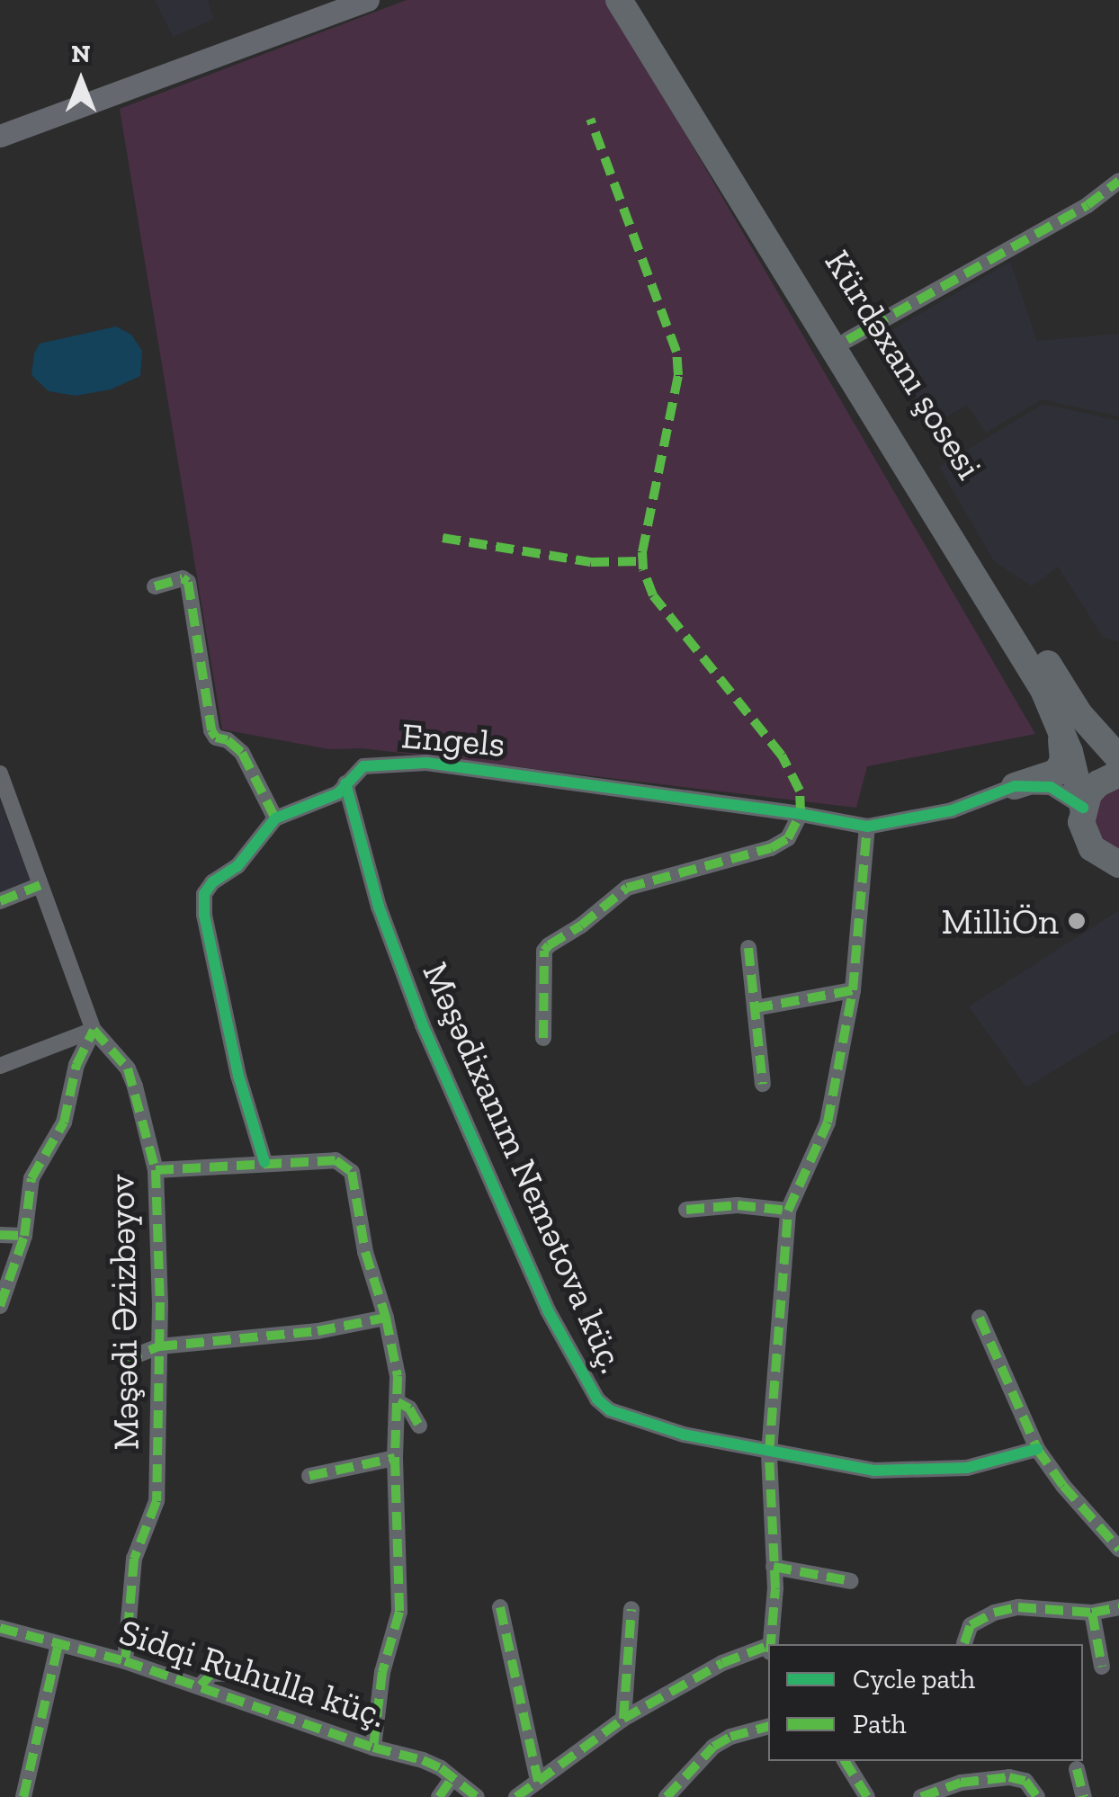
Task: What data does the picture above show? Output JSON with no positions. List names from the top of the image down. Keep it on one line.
{"streets":{"main road":["Kürdəxanı şosesi"],"street":["Engels","Məşədixanım Nemətova küç.","Məşədi Əzizbəyov","Sidqi Ruhulla küç."]},"crossings":[["Engels","Məşədixanım Nemətova küç."],["Məşədi Əzizbəyov","Sidqi Ruhulla küç."]],"places":["MilliÖn"],"legend":["Cycle path","Path"],"north":"top"}
